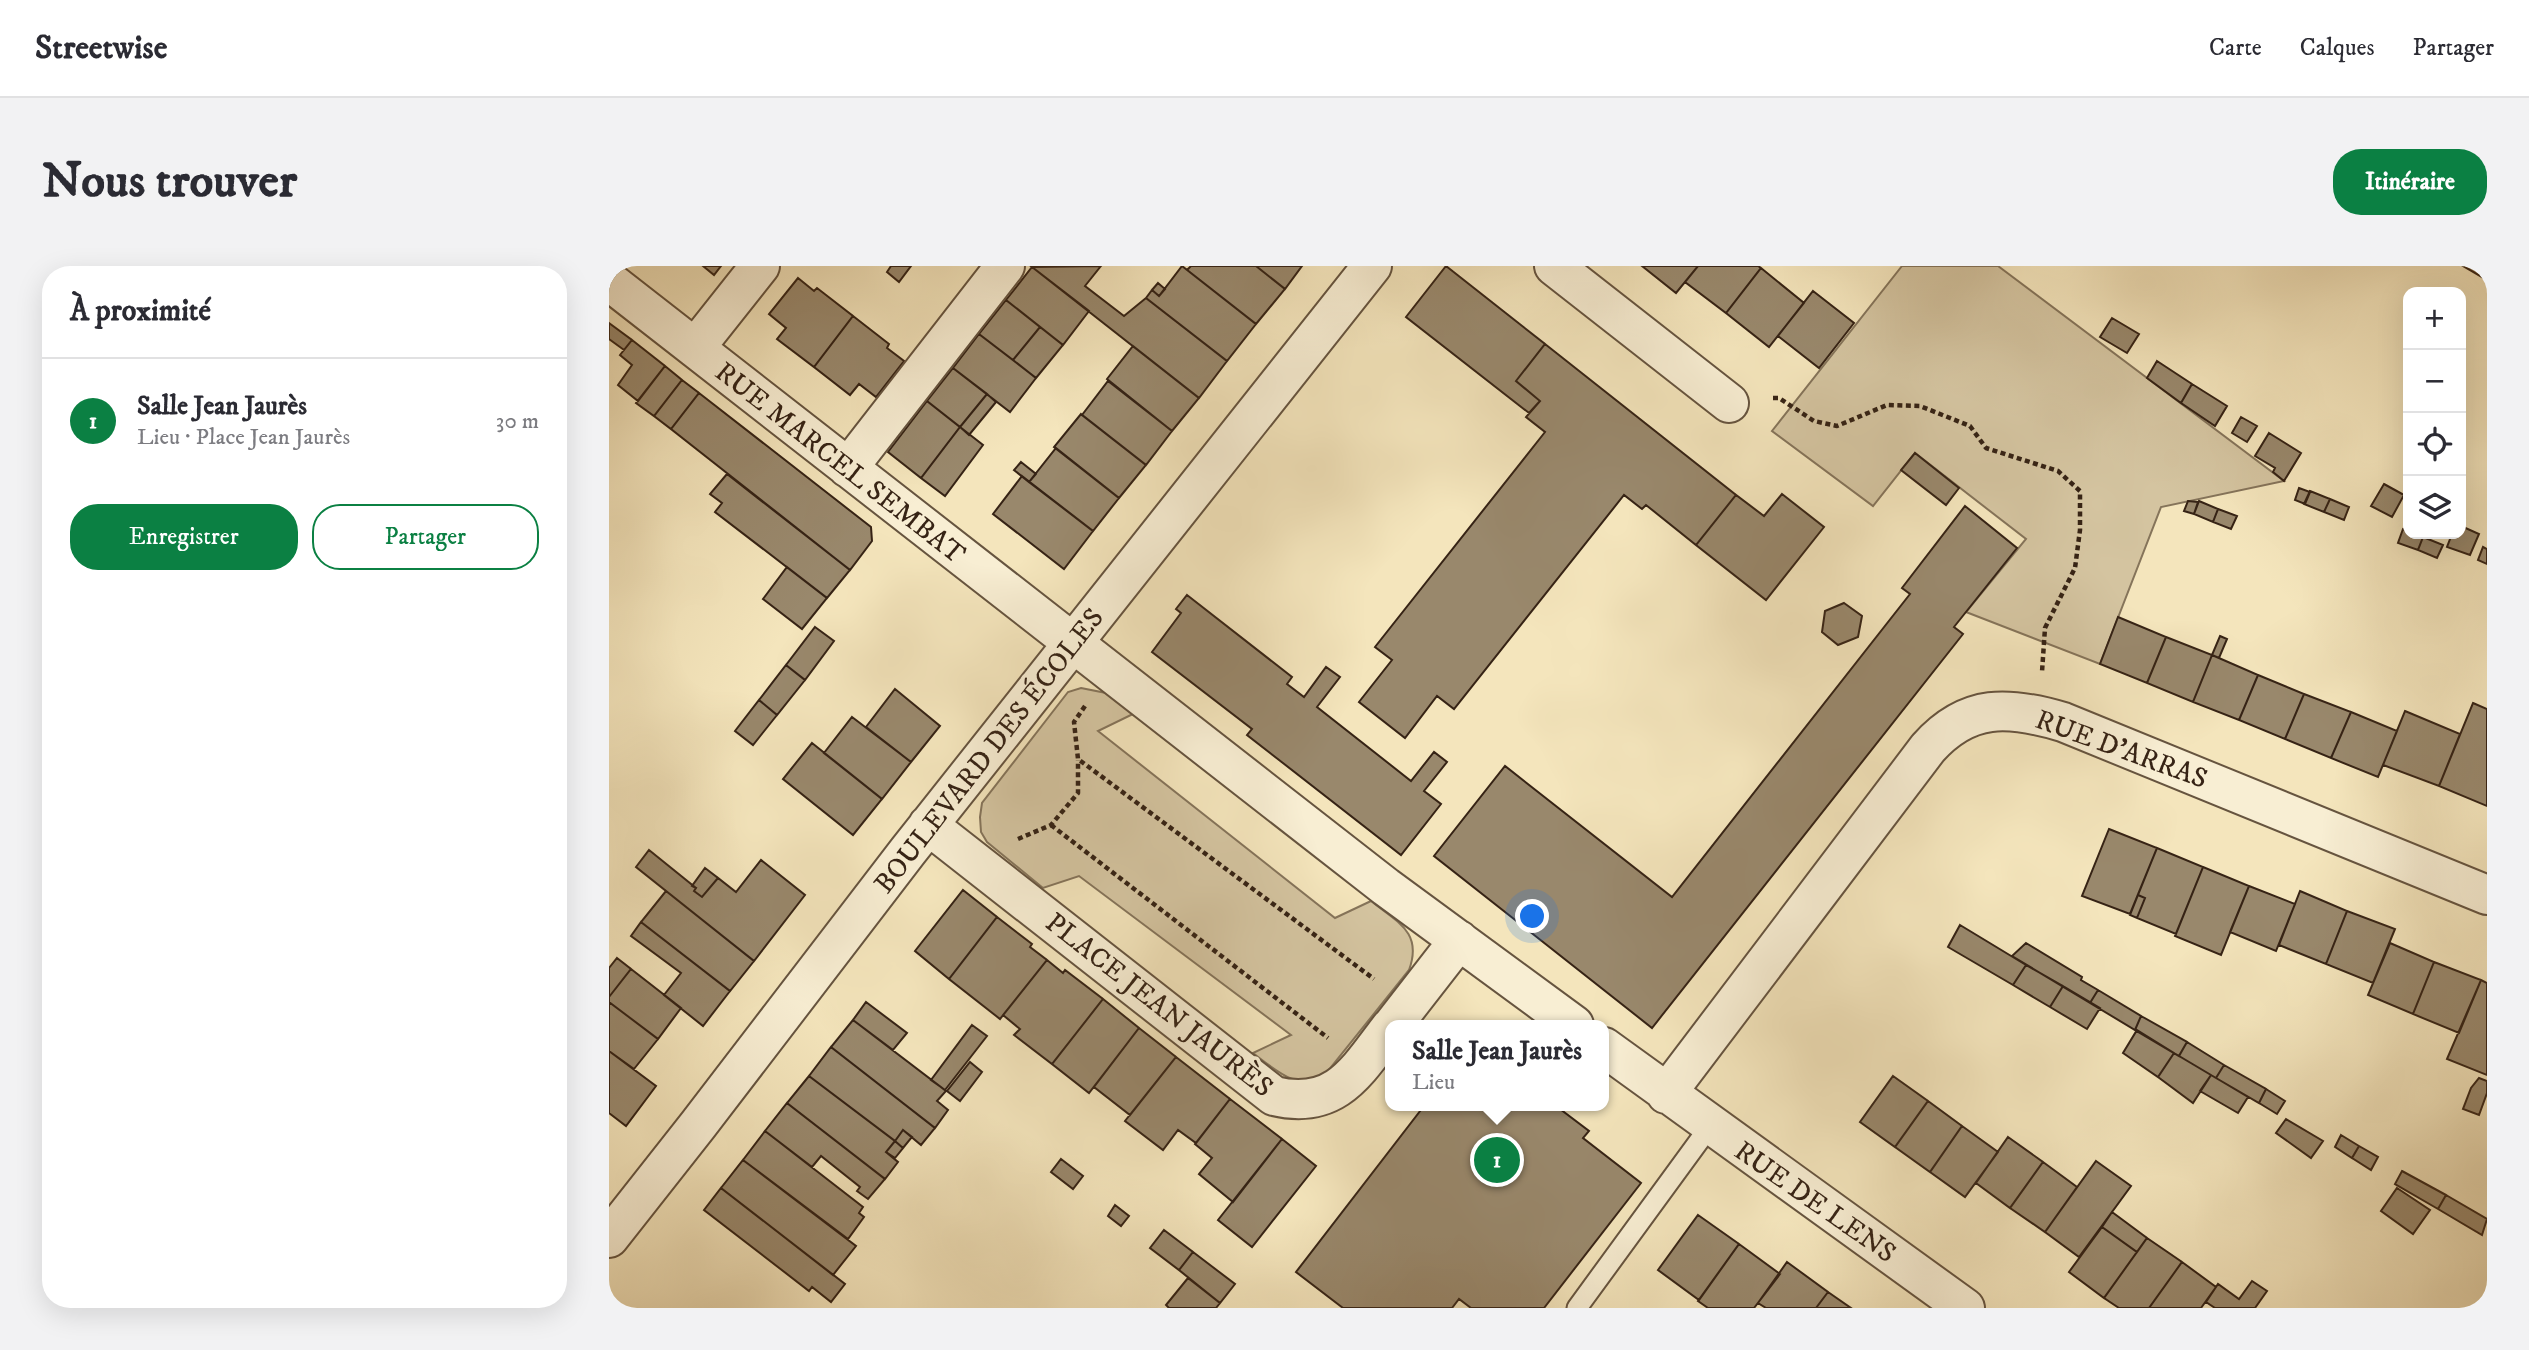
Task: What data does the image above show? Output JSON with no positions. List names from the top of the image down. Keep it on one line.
{"streets":{"street":["RUE MARCEL SEMBAT","RUE D'ARRAS","BOULEVARD DES ÉCOLES","PLACE JEAN JAURÈS","RUE DE LENS"]},"crossings":[["RUE MARCEL SEMBAT","BOULEVARD DES ÉCOLES"],["RUE D'ARRAS","RUE DE LENS"],["BOULEVARD DES ÉCOLES","PLACE JEAN JAURÈS"]],"page":{"header":"Streetwise","nav":["Carte","Calques","Partager"],"buttons":["Itinéraire",["Enregistrer","Partager"]],"title":"Nous trouver","heading":"À proximité","map_buttons":["+","−"],"list":[{"mark":"1","name":"Salle Jean Jaurès","note":"Lieu · Place Jean Jaurès","value":"30 m"}],"popup":["Salle Jean Jaurès","Lieu"],"pins":"1"}}
